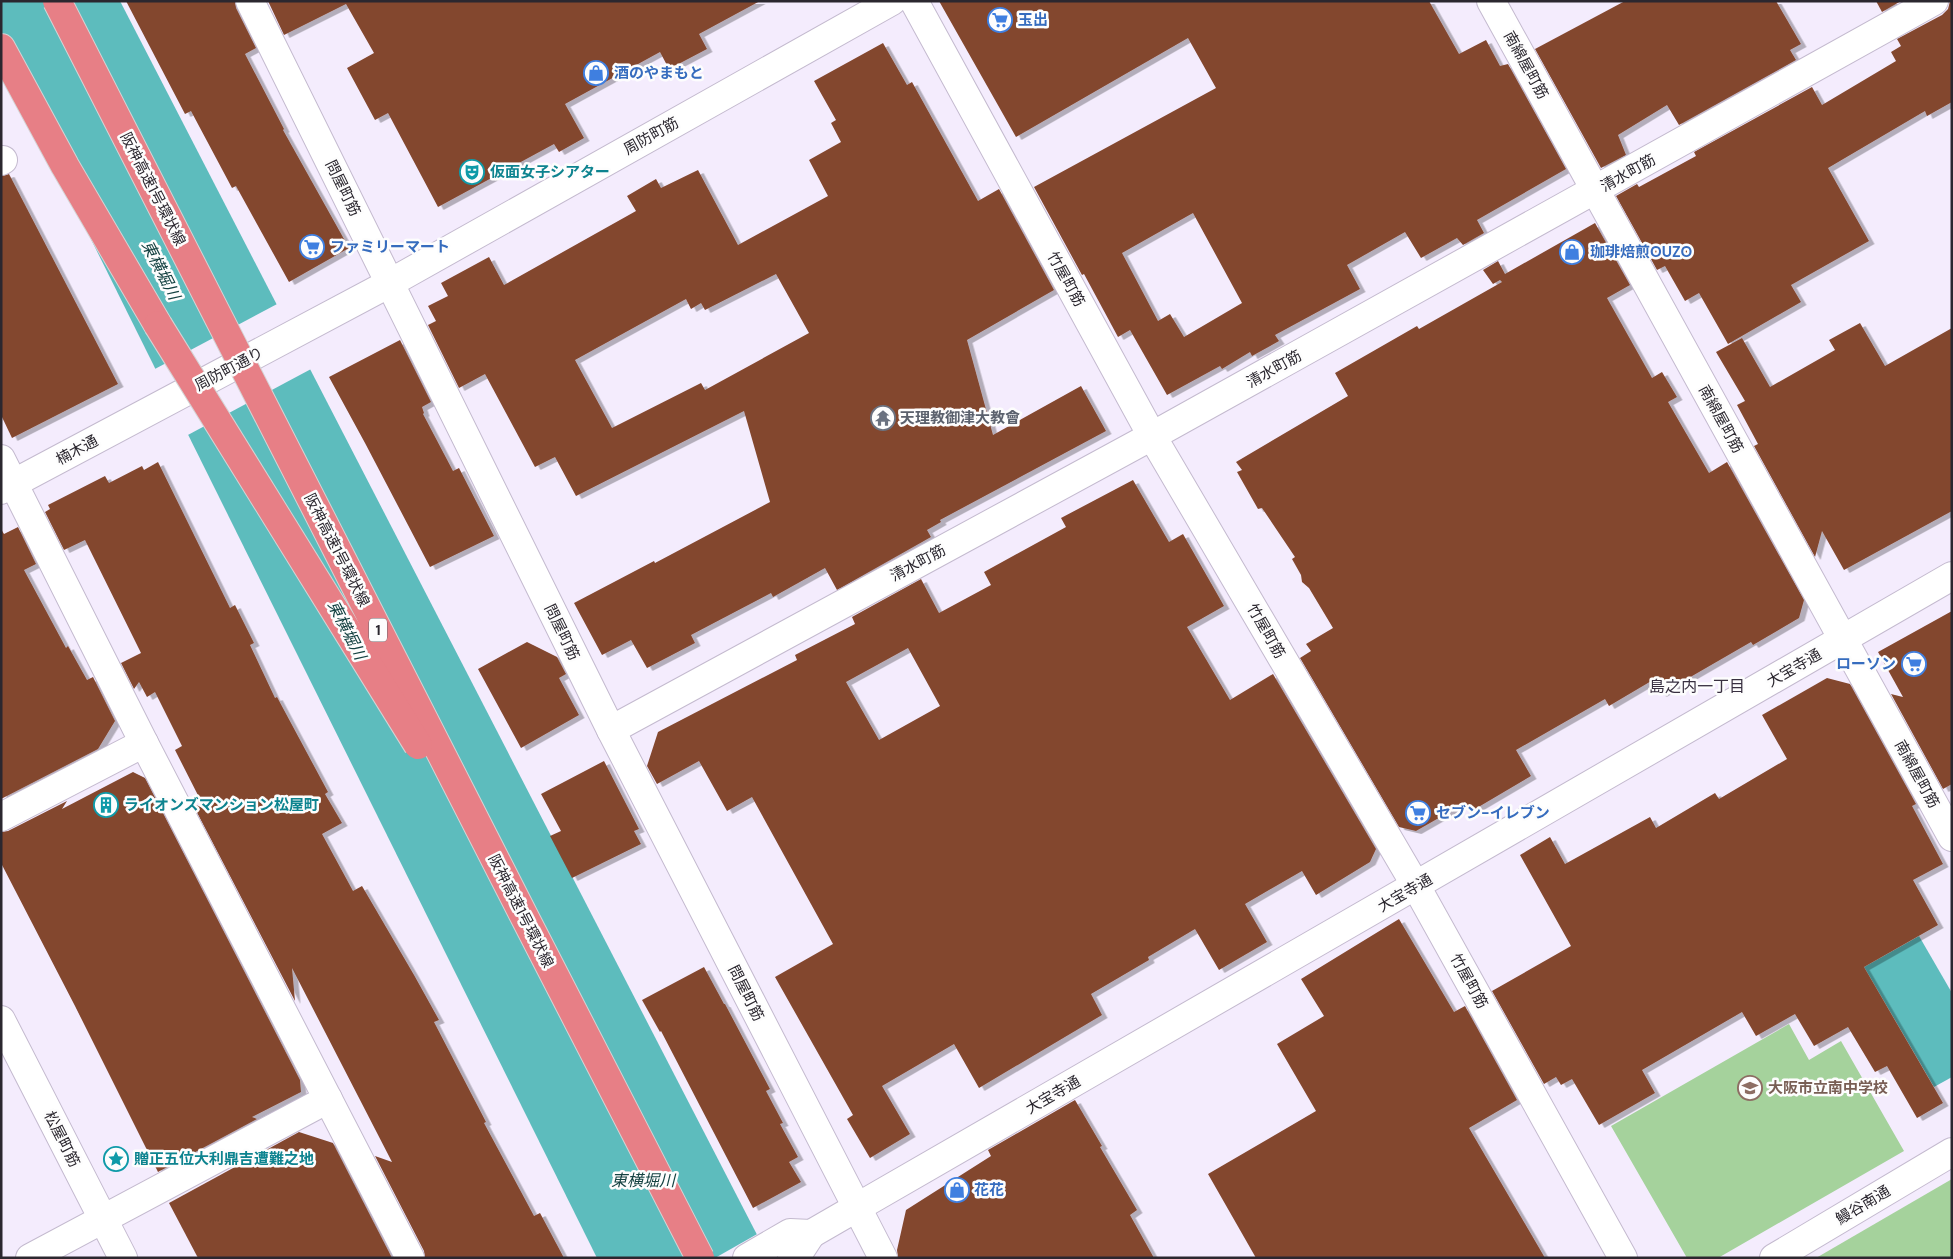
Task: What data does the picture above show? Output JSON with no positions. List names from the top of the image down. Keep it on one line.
{"streets":{"highway":["阪神高速1号環状線","1"],"street":["南綿屋町筋","周防町筋","清水町筋","問屋町筋","竹屋町筋","周防町通り","楠木通","大宝寺通","松屋町筋","鰻谷南通"]},"crossings":[["南綿屋町筋","清水町筋"],["南綿屋町筋","大宝寺通"],["周防町筋","問屋町筋"],["周防町筋","周防町通り"],["清水町筋","問屋町筋"],["清水町筋","竹屋町筋"],["問屋町筋","大宝寺通"],["竹屋町筋","大宝寺通"],["周防町通り","楠木通"]],"districts":["島之内一丁目"],"water":["東横堀川"],"places":{"supermarket":["玉出","ファミリーマート","ローソン","セブン-イレブン"],"shop":["酒のやまもと","珈琲焙煎OUZO","花花"],"theatre":["仮面女子シアター"],"temple":["天理教御津大教會"],"building":["ライオンズマンション松屋町"],"school or university":["大阪市立南中学校"],"place":["贈正五位大利鼎吉遭難之地"]}}
